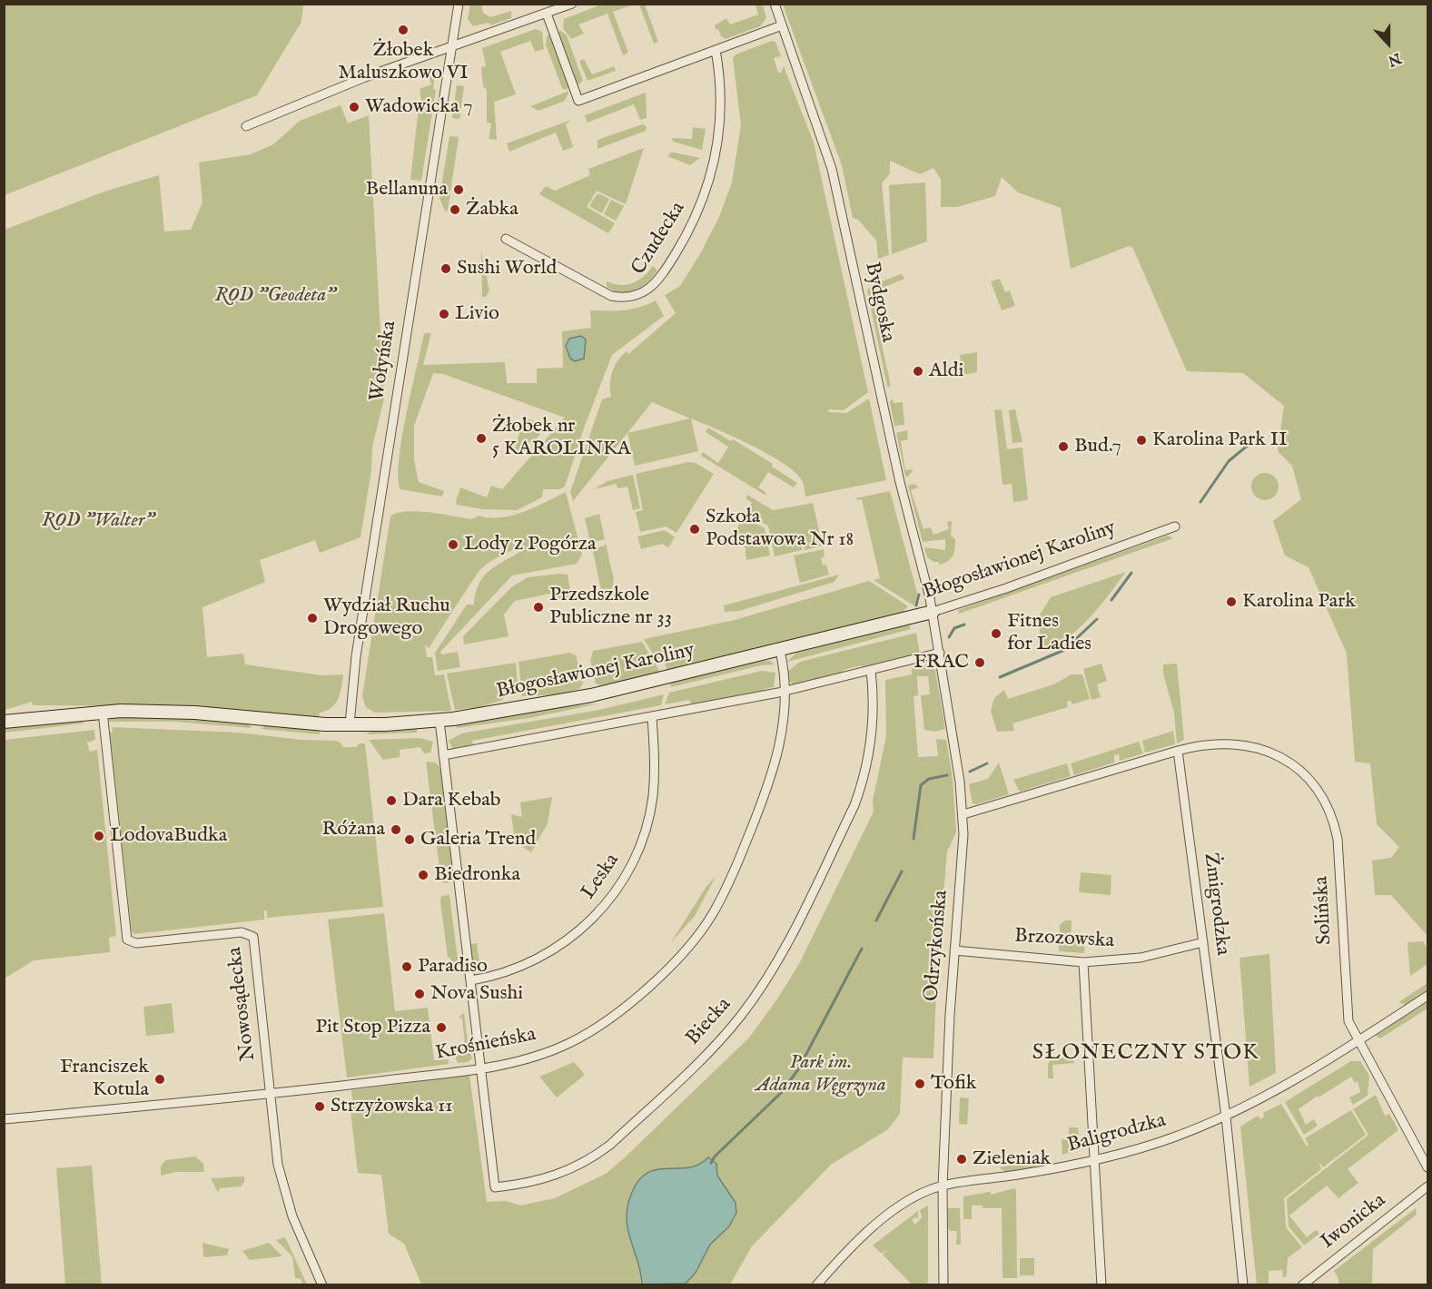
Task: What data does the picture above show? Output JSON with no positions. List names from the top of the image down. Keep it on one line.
{"streets":{"street":["Czudecka","Bydgoska","Wołyńska","Błogosławionej Karoliny","Leska","Żmigrodzka","Solińska","Brzozowska","Odrzykońska","Nowosądecka","Biecka","Krośnieńska","Baligrodzka","Iwonicka"]},"crossings":[["Bydgoska","Błogosławionej Karoliny"],["Bydgoska","Odrzykońska"],["Wołyńska","Błogosławionej Karoliny"],["Błogosławionej Karoliny","Odrzykońska"],["Błogosławionej Karoliny","Nowosądecka"],["Błogosławionej Karoliny","Krośnieńska"],["Żmigrodzka","Solińska"],["Żmigrodzka","Brzozowska"],["Żmigrodzka","Baligrodzka"],["Solińska","Baligrodzka"],["Brzozowska","Odrzykońska"],["Odrzykońska","Baligrodzka"],["Nowosądecka","Krośnieńska"],["Biecka","Krośnieńska"]],"districts":["SŁONECZNY STOK"],"parks":["ROD \"Geodeta\"","ROD \"Walter\"","Park im. Adama Węgrzyna"],"places":["Żłobek Maluszkowo VI","Wadowicka 7","Bellanuna","Żabka","Sushi World","Livio","Aldi","Żłobek nr 5 KAROLINKA","Karolina Park II","Bud.7","Szkoła Podstawowa Nr 18","Lody z Pogórza","Karolina Park","Przedszkole Publiczne nr 33","Wydział Ruchu Drogowego","Fitnes for Ladies","FRAC","Dara Kebab","Różana","LodovaBudka","Galeria Trend","Biedronka","Paradiso","Nova Sushi","Pit Stop Pizza","Franciszek Kotula","Tofik","Strzyżowska 11","Zieleniak"],"north":"bottom"}
